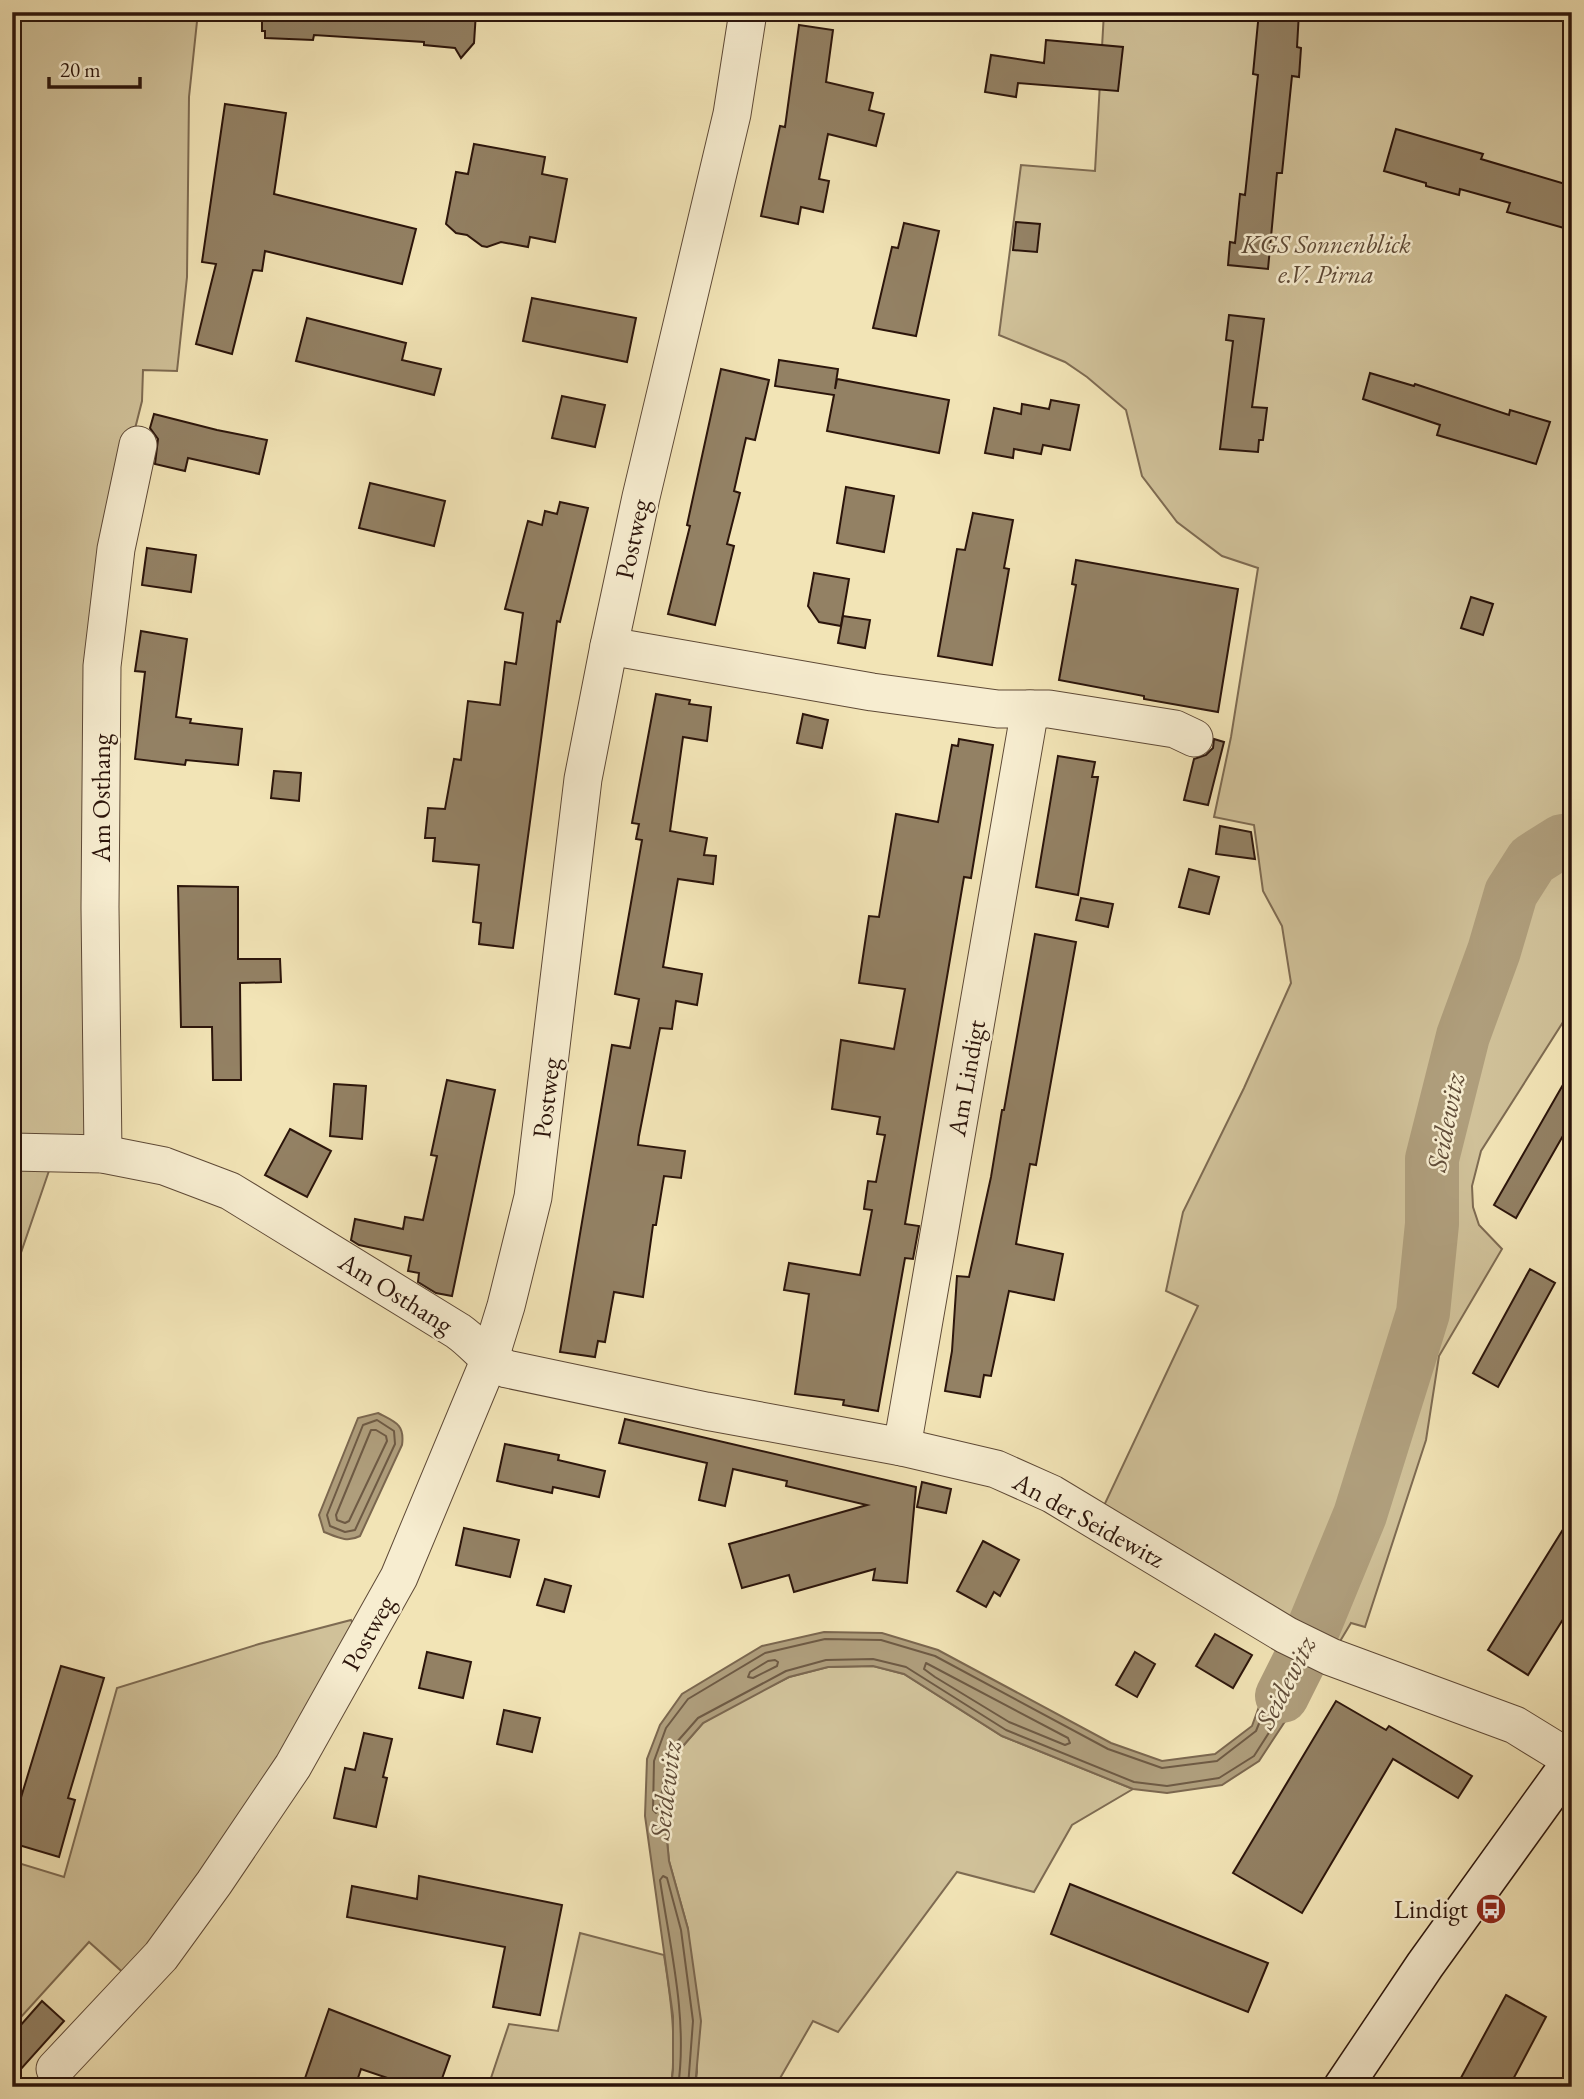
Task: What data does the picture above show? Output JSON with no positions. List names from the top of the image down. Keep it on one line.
{"streets":{"street":["Postweg","Am Osthang","Am Lindigt","An der Seidewitz"]},"crossings":[["Postweg","Am Osthang"],["Postweg","An der Seidewitz"],["Am Osthang","An der Seidewitz"],["Am Lindigt","An der Seidewitz"]],"water":["Seidewitz"],"parks":["KGS Sonnenblick e.V. Pirna"],"places":{"bus stop":["Lindigt"]},"scale_bar":"20 m"}
